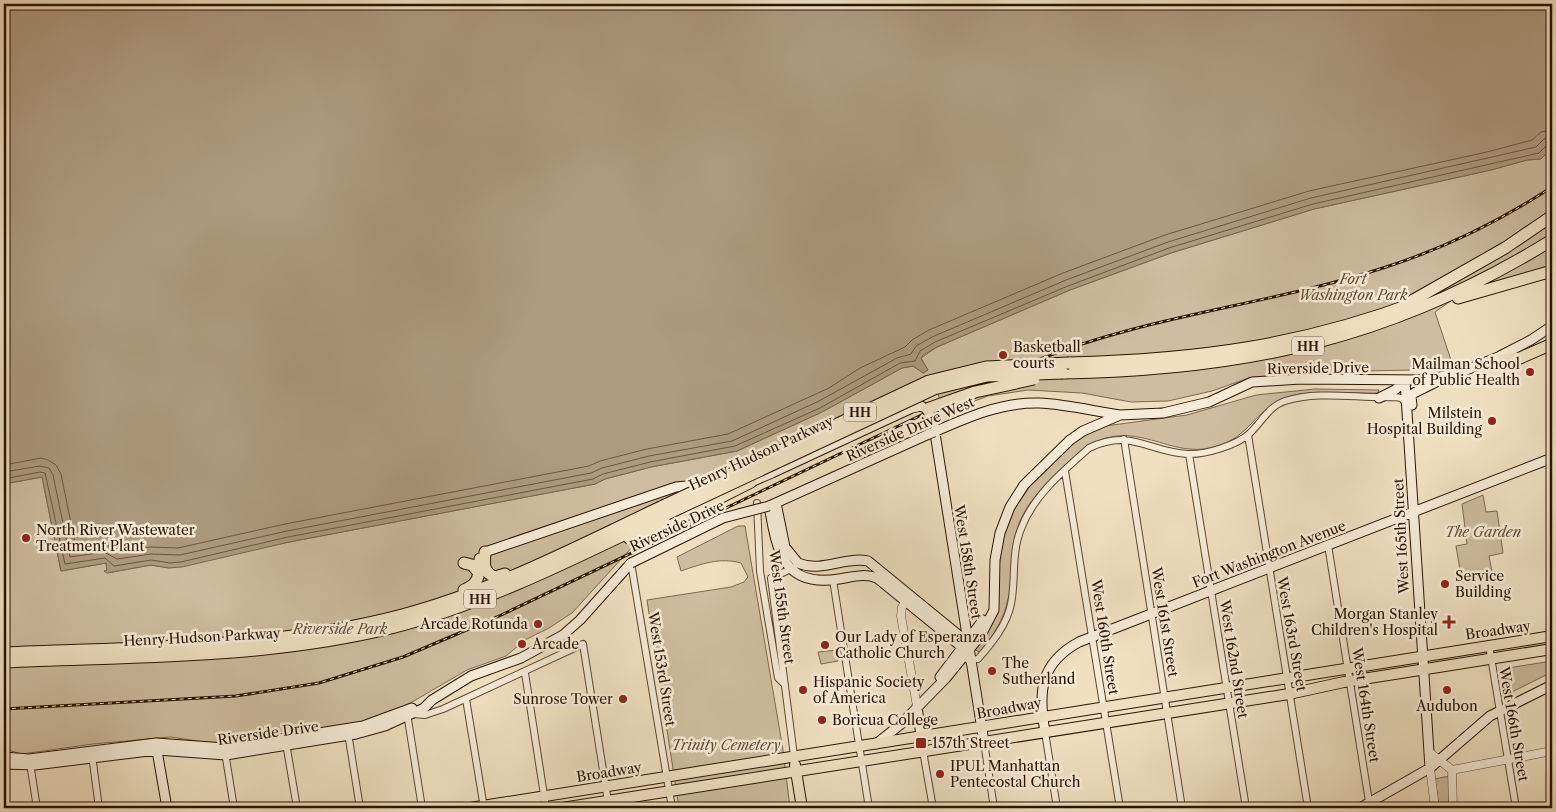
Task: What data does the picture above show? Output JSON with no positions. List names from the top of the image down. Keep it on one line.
{"streets":{"highway":["HH","Henry Hudson Parkway"],"main road":["Riverside Drive","Riverside Drive West","West 165th Street","Fort Washington Avenue","West 158th Street","West 155th Street","Broadway"],"street":["West 161st Street","West 163rd Street","West 160th Street","West 162nd Street","West 153rd Street","West 164th Street","West 166th Street"]},"crossings":[["Riverside Drive","Riverside Drive West"],["Riverside Drive","West 165th Street"],["Riverside Drive","West 158th Street"],["Riverside Drive","West 161st Street"],["Riverside Drive","Broadway"],["Riverside Drive","West 163rd Street"],["Riverside Drive","West 160th Street"],["Riverside Drive","West 162nd Street"],["Riverside Drive","West 153rd Street"],["West 165th Street","Fort Washington Avenue"],["West 165th Street","Broadway"],["Fort Washington Avenue","West 161st Street"],["Fort Washington Avenue","Broadway"],["Fort Washington Avenue","West 163rd Street"],["Fort Washington Avenue","West 160th Street"],["Fort Washington Avenue","West 162nd Street"],["Fort Washington Avenue","West 164th Street"],["West 158th Street","Broadway"],["West 155th Street","Broadway"],["West 161st Street","Broadway"],["Broadway","West 163rd Street"],["Broadway","West 160th Street"],["Broadway","West 162nd Street"],["Broadway","West 153rd Street"],["Broadway","West 164th Street"],["Broadway","West 166th Street"]],"parks":["Fort Washington Park","The Garden","Riverside Park","Trinity Cemetery"],"places":{"other":["Basketball courts","Mailman School of Public Health","Milstein Hospital Building","North River Wastewater Treatment Plant","Service Building","Arcade Rotunda","Arcade","Our Lady of Esperanza Catholic Church","The Sutherland","Hispanic Society of America","Audubon","Sunrose Tower","Boricua College","IPUL Manhattan Pentecostal Church"],"health":["Morgan Stanley Children's Hospital"],"transit":["157th Street"]}}
